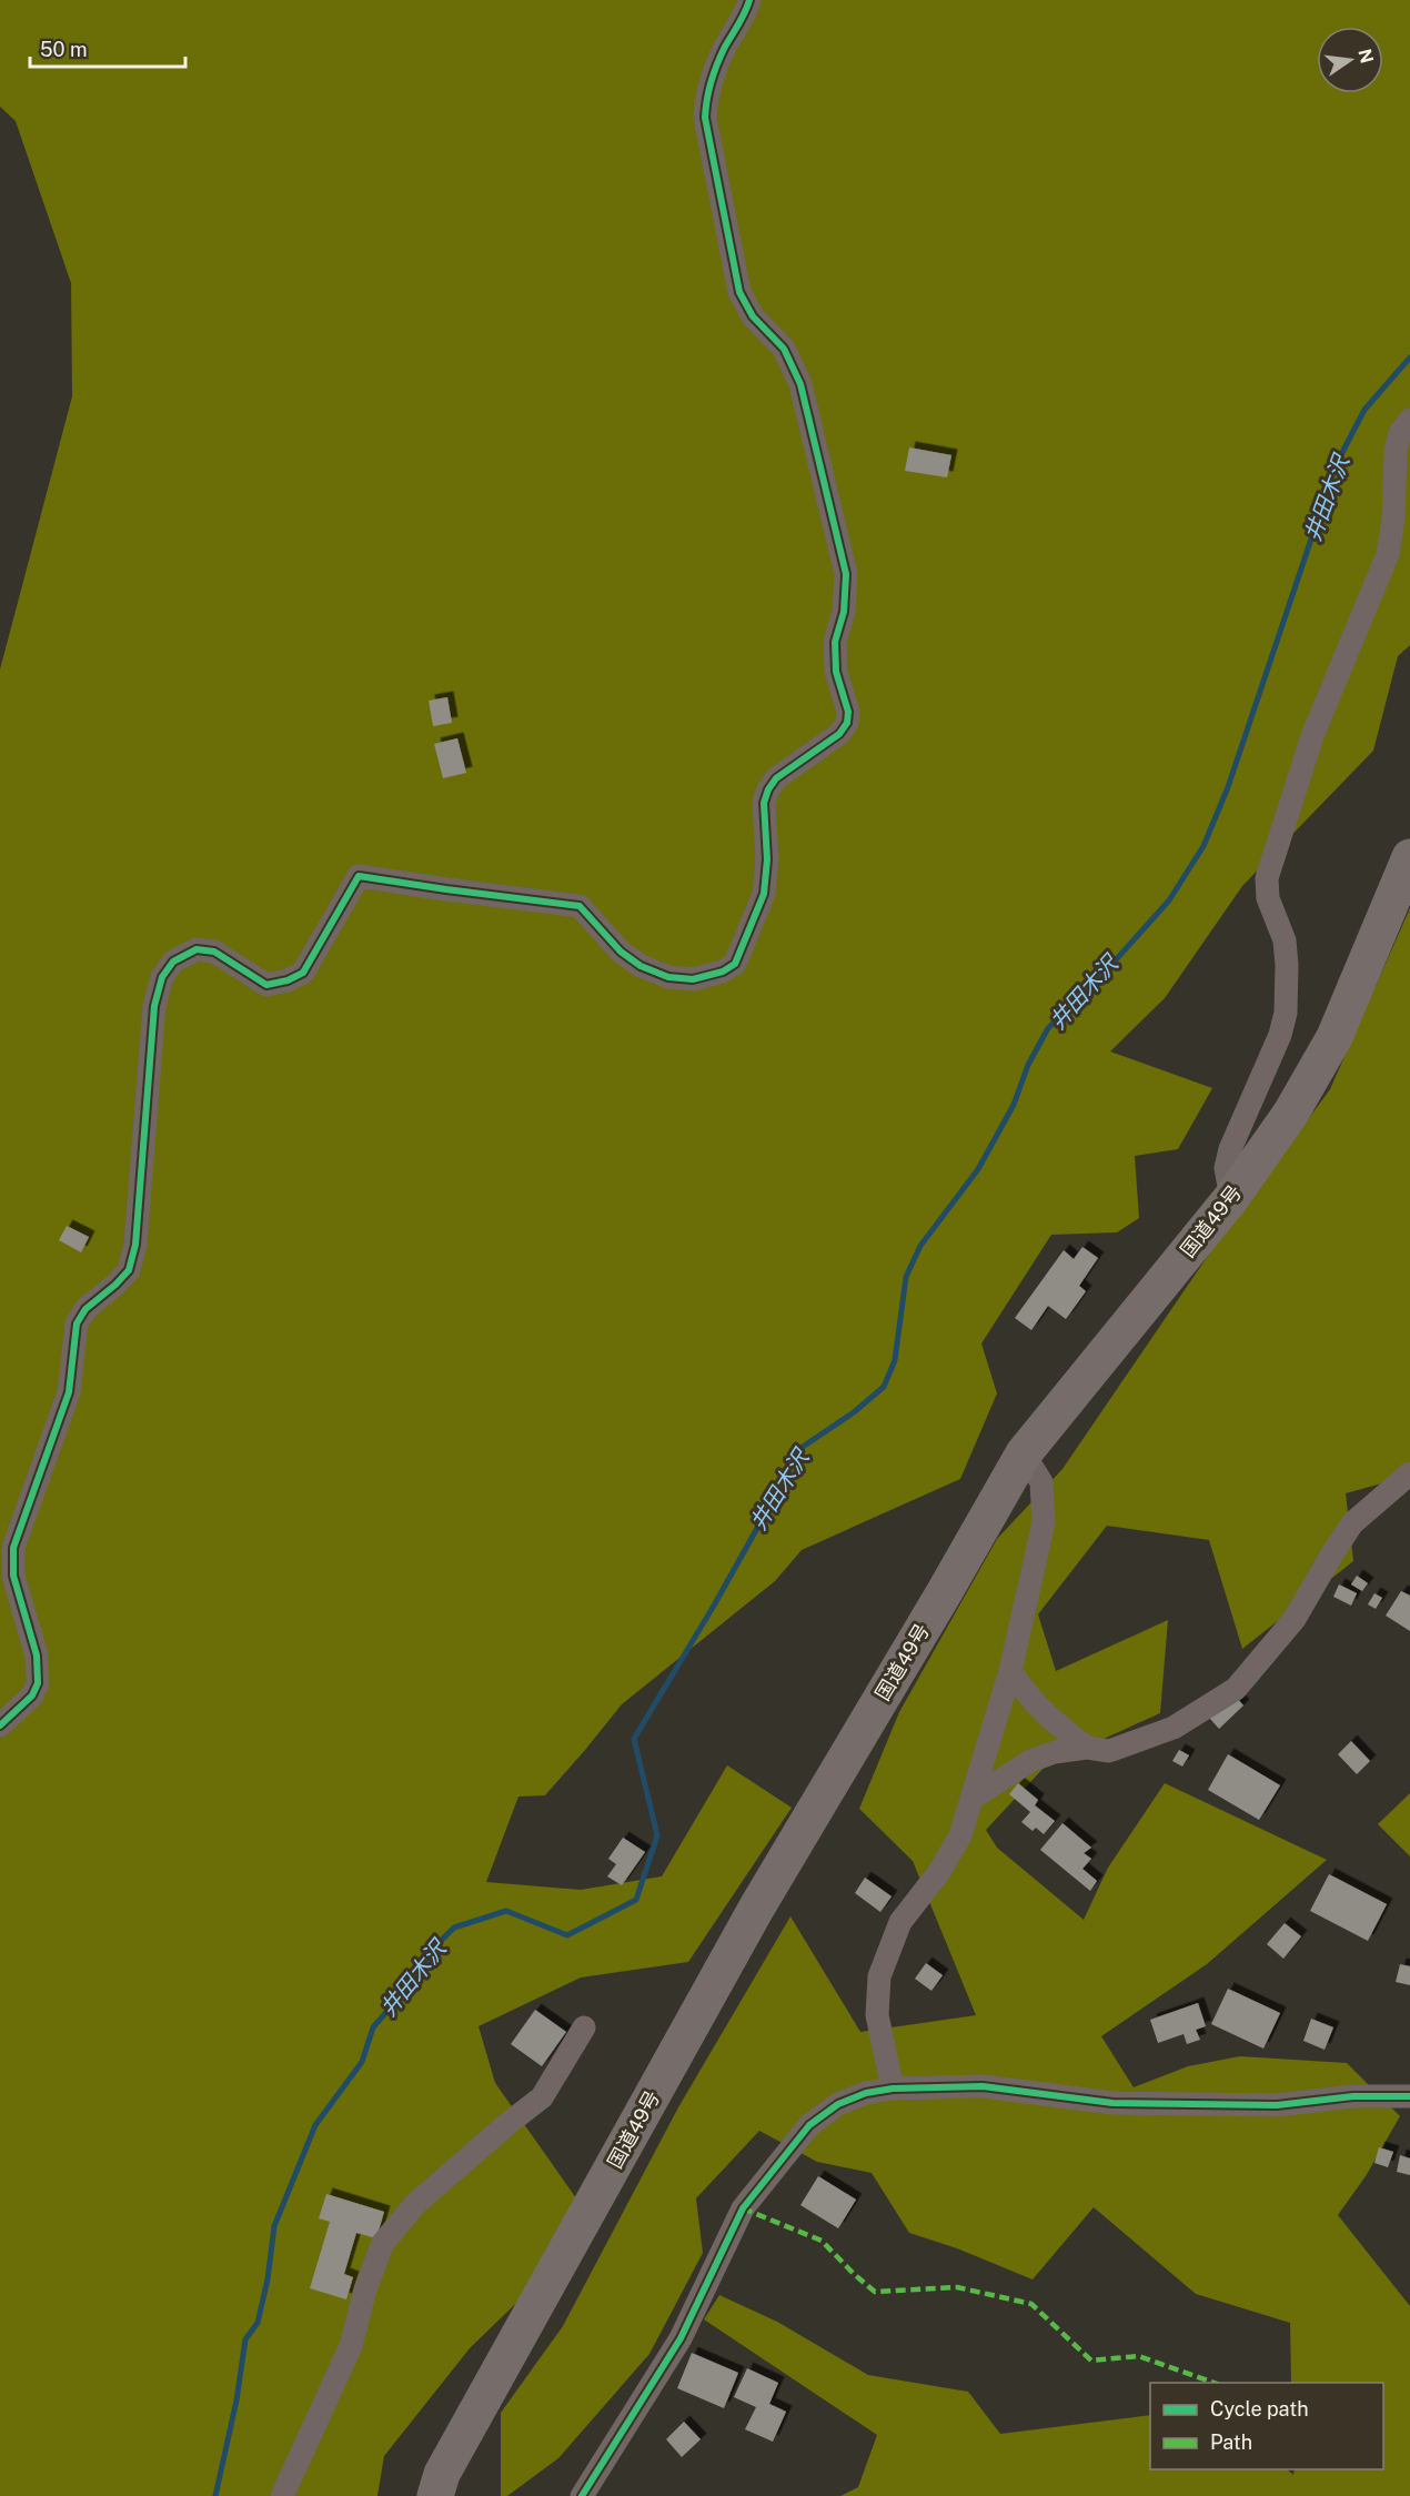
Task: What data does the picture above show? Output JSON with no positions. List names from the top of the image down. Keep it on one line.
{"streets":{"highway":["国道49号"]},"water":["井田木沢"],"legend":["Cycle path","Path"],"scale_bar":"50 m","north":"right"}
